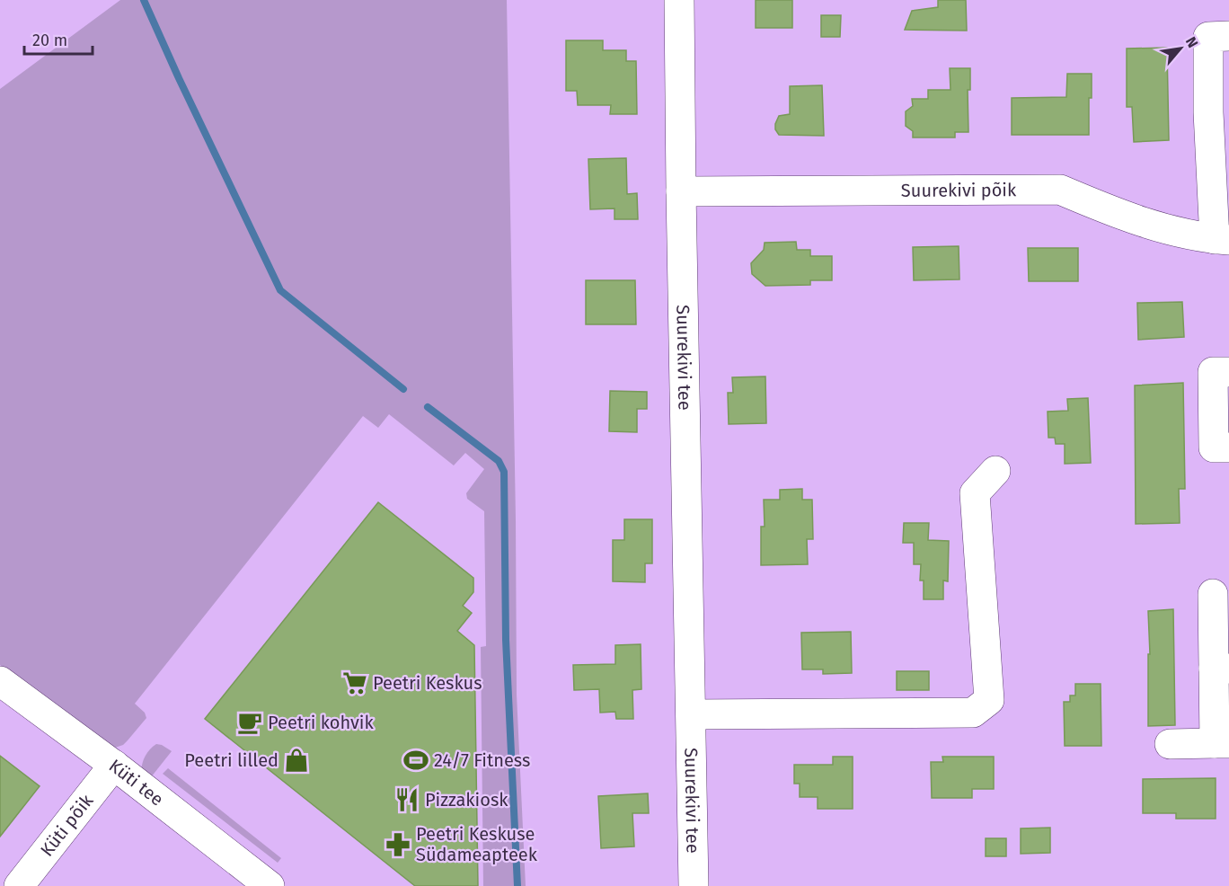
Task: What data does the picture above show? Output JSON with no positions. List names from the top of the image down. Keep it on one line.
{"streets":{"street":["Suurekivi põik","Suurekivi tee","Küti tee","Küti põik"]},"crossings":[["Suurekivi põik","Suurekivi tee"],["Küti tee","Küti põik"]],"places":{"supermarket":["Peetri Keskus"],"cafe":["Peetri kohvik"],"shop":["Peetri lilled"],"sports":["24/7 Fitness"],"restaurant":["Pizzakiosk"],"pharmacy":["Peetri Keskuse Südameapteek"]},"scale_bar":"20 m","north":"top right"}
